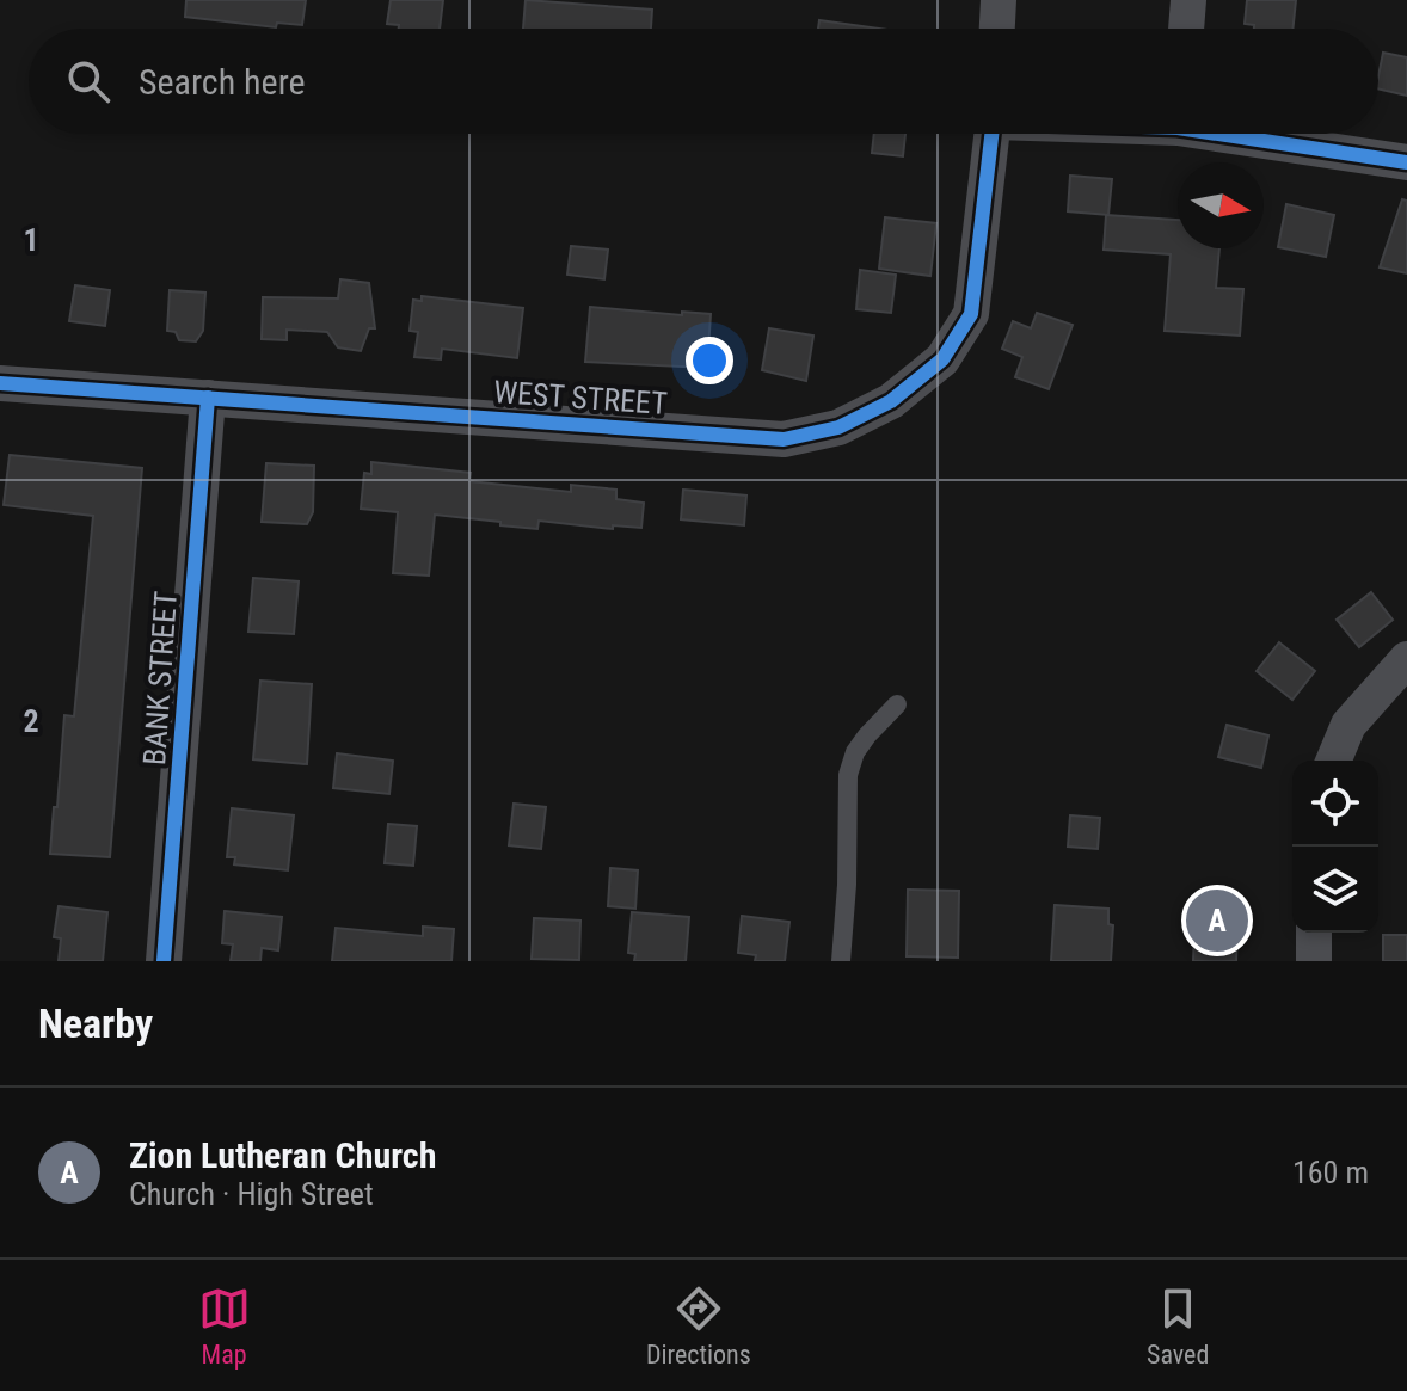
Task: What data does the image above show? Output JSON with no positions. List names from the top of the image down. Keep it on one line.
{"streets":{"street":["WEST STREET","BANK STREET"]},"crossings":[["WEST STREET","BANK STREET"]],"north":"right","page":{"search":"Search here","pins":"A","heading":"Nearby","list":[{"mark":"A","name":"Zion Lutheran Church","note":"Church · High Street","value":"160 m"}],"nav":["Map","Directions","Saved"]},"grid":{"rows":["1","2"]}}
